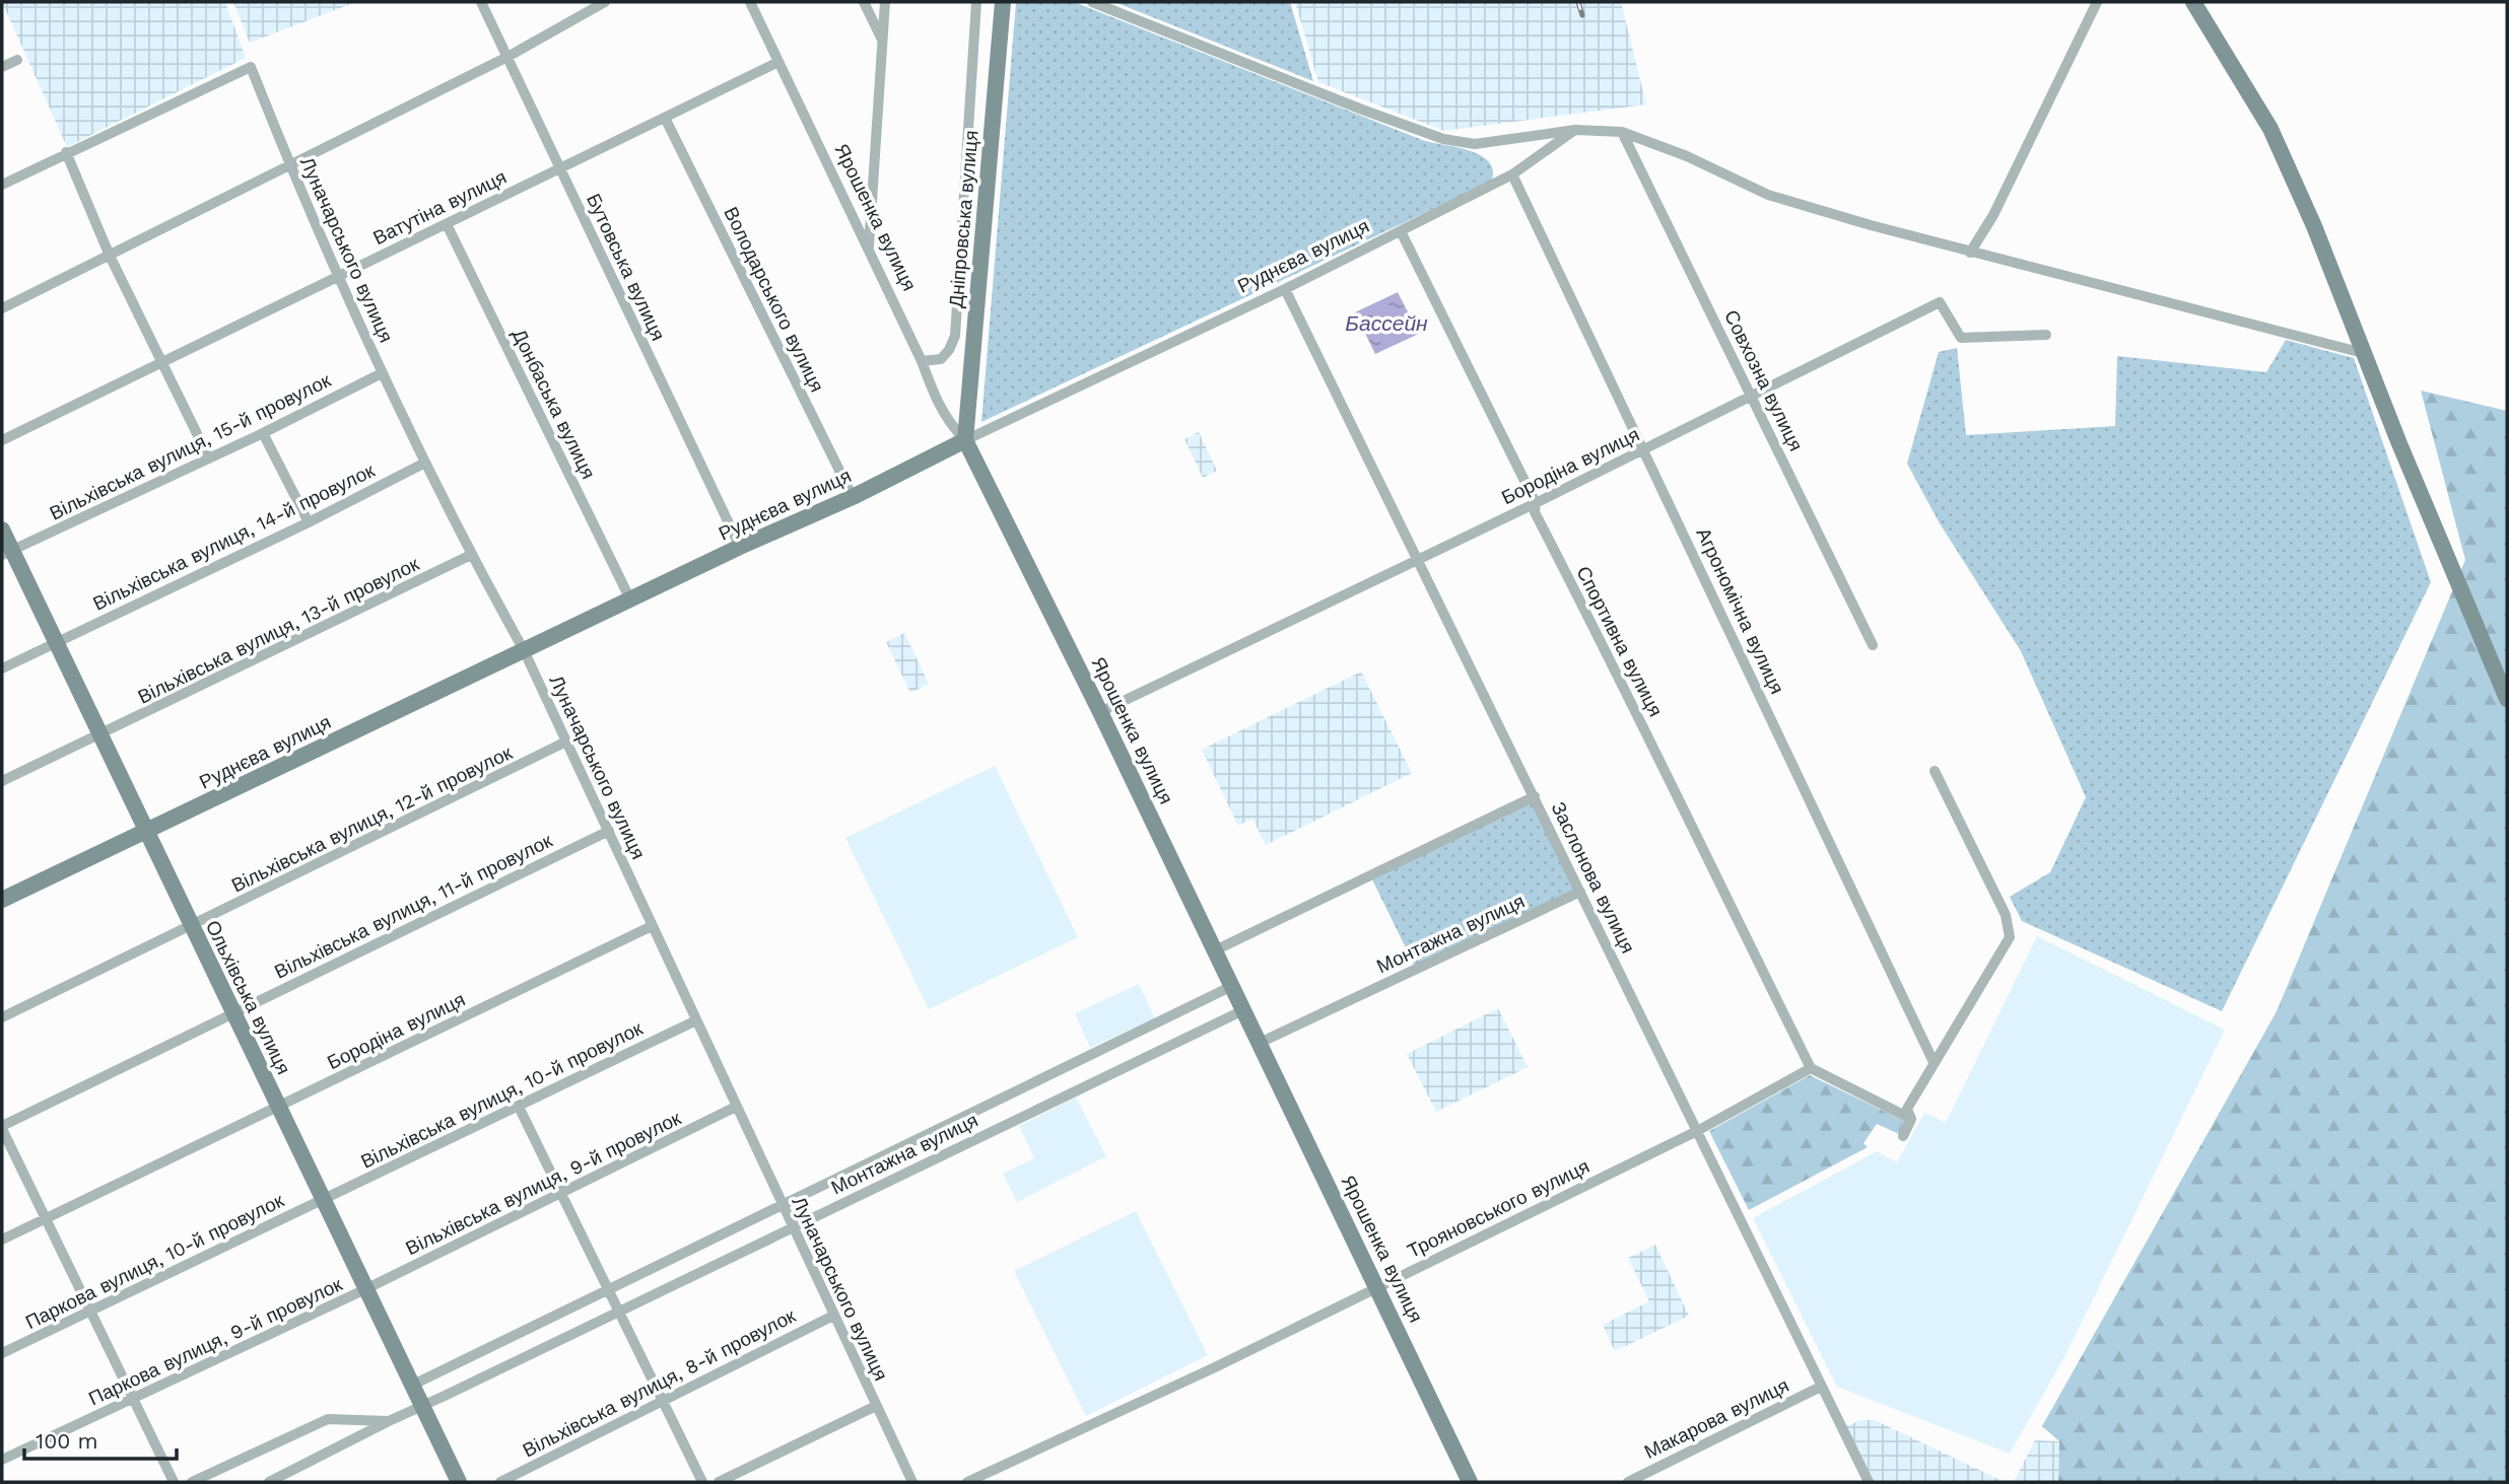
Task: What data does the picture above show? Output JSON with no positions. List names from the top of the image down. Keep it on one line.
{"streets":{"street":["Ватутіна вулиця","Ярошенка вулиця","Дніпровська вулиця","Луначарського вулиця","Руднєва вулиця","Бутовська вулиця","Володарського вулиця","Совхозна вулиця","Донбаська вулиця","Вільхівська вулиця, 15-й провулок","Бородіна вулиця","Вільхівська вулиця, 14-й провулок","Агрономічна вулиця","Вільхівська вулиця, 13-й провулок","Спортивна вулиця","Вільхівська вулиця, 12-й провулок","Заслонова вулиця","Вільхівська вулиця, 11-й провулок","Монтажна вулиця","Ольхівська вулиця","Вільхівська вулиця, 10-й провулок","Вільхівська вулиця, 9-й провулок","Трояновського вулиця","Паркова вулиця, 10-й провулок","Паркова вулиця, 9-й провулок","Вільхівська вулиця, 8-й провулок","Макарова вулиця"]},"crossings":[["Ватутіна вулиця","Ярошенка вулиця"],["Ватутіна вулиця","Луначарського вулиця"],["Ватутіна вулиця","Бутовська вулиця"],["Ватутіна вулиця","Володарського вулиця"],["Ватутіна вулиця","Донбаська вулиця"],["Ярошенка вулиця","Дніпровська вулиця"],["Ярошенка вулиця","Руднєва вулиця"],["Ярошенка вулиця","Бородіна вулиця"],["Ярошенка вулиця","Монтажна вулиця"],["Ярошенка вулиця","Трояновського вулиця"],["Дніпровська вулиця","Руднєва вулиця"],["Луначарського вулиця","Руднєва вулиця"],["Луначарського вулиця","Вільхівська вулиця, 15-й провулок"],["Луначарського вулиця","Бородіна вулиця"],["Луначарського вулиця","Вільхівська вулиця, 14-й провулок"],["Луначарського вулиця","Вільхівська вулиця, 13-й провулок"],["Луначарського вулиця","Вільхівська вулиця, 12-й провулок"],["Луначарського вулиця","Вільхівська вулиця, 11-й провулок"],["Луначарського вулиця","Монтажна вулиця"],["Луначарського вулиця","Вільхівська вулиця, 10-й провулок"],["Луначарського вулиця","Вільхівська вулиця, 9-й провулок"],["Луначарського вулиця","Вільхівська вулиця, 8-й провулок"],["Руднєва вулиця","Бутовська вулиця"],["Руднєва вулиця","Володарського вулиця"],["Руднєва вулиця","Донбаська вулиця"],["Руднєва вулиця","Агрономічна вулиця"],["Руднєва вулиця","Спортивна вулиця"],["Руднєва вулиця","Заслонова вулиця"],["Руднєва вулиця","Ольхівська вулиця"],["Совхозна вулиця","Бородіна вулиця"],["Вільхівська вулиця, 15-й провулок","Ольхівська вулиця"],["Бородіна вулиця","Агрономічна вулиця"],["Бородіна вулиця","Спортивна вулиця"],["Бородіна вулиця","Заслонова вулиця"],["Бородіна вулиця","Ольхівська вулиця"],["Вільхівська вулиця, 14-й провулок","Ольхівська вулиця"],["Вільхівська вулиця, 13-й провулок","Ольхівська вулиця"],["Спортивна вулиця","Трояновського вулиця"],["Вільхівська вулиця, 12-й провулок","Ольхівська вулиця"],["Заслонова вулиця","Монтажна вулиця"],["Заслонова вулиця","Трояновського вулиця"],["Заслонова вулиця","Макарова вулиця"],["Вільхівська вулиця, 11-й провулок","Ольхівська вулиця"],["Монтажна вулиця","Ольхівська вулиця"],["Ольхівська вулиця","Вільхівська вулиця, 10-й провулок"],["Ольхівська вулиця","Вільхівська вулиця, 9-й провулок"],["Ольхівська вулиця","Паркова вулиця, 10-й провулок"],["Ольхівська вулиця","Паркова вулиця, 9-й провулок"],["Вільхівська вулиця, 10-й провулок","Паркова вулиця, 10-й провулок"],["Вільхівська вулиця, 9-й провулок","Паркова вулиця, 9-й провулок"]],"water":["Бассейн"],"scale_bar":"100 m"}
